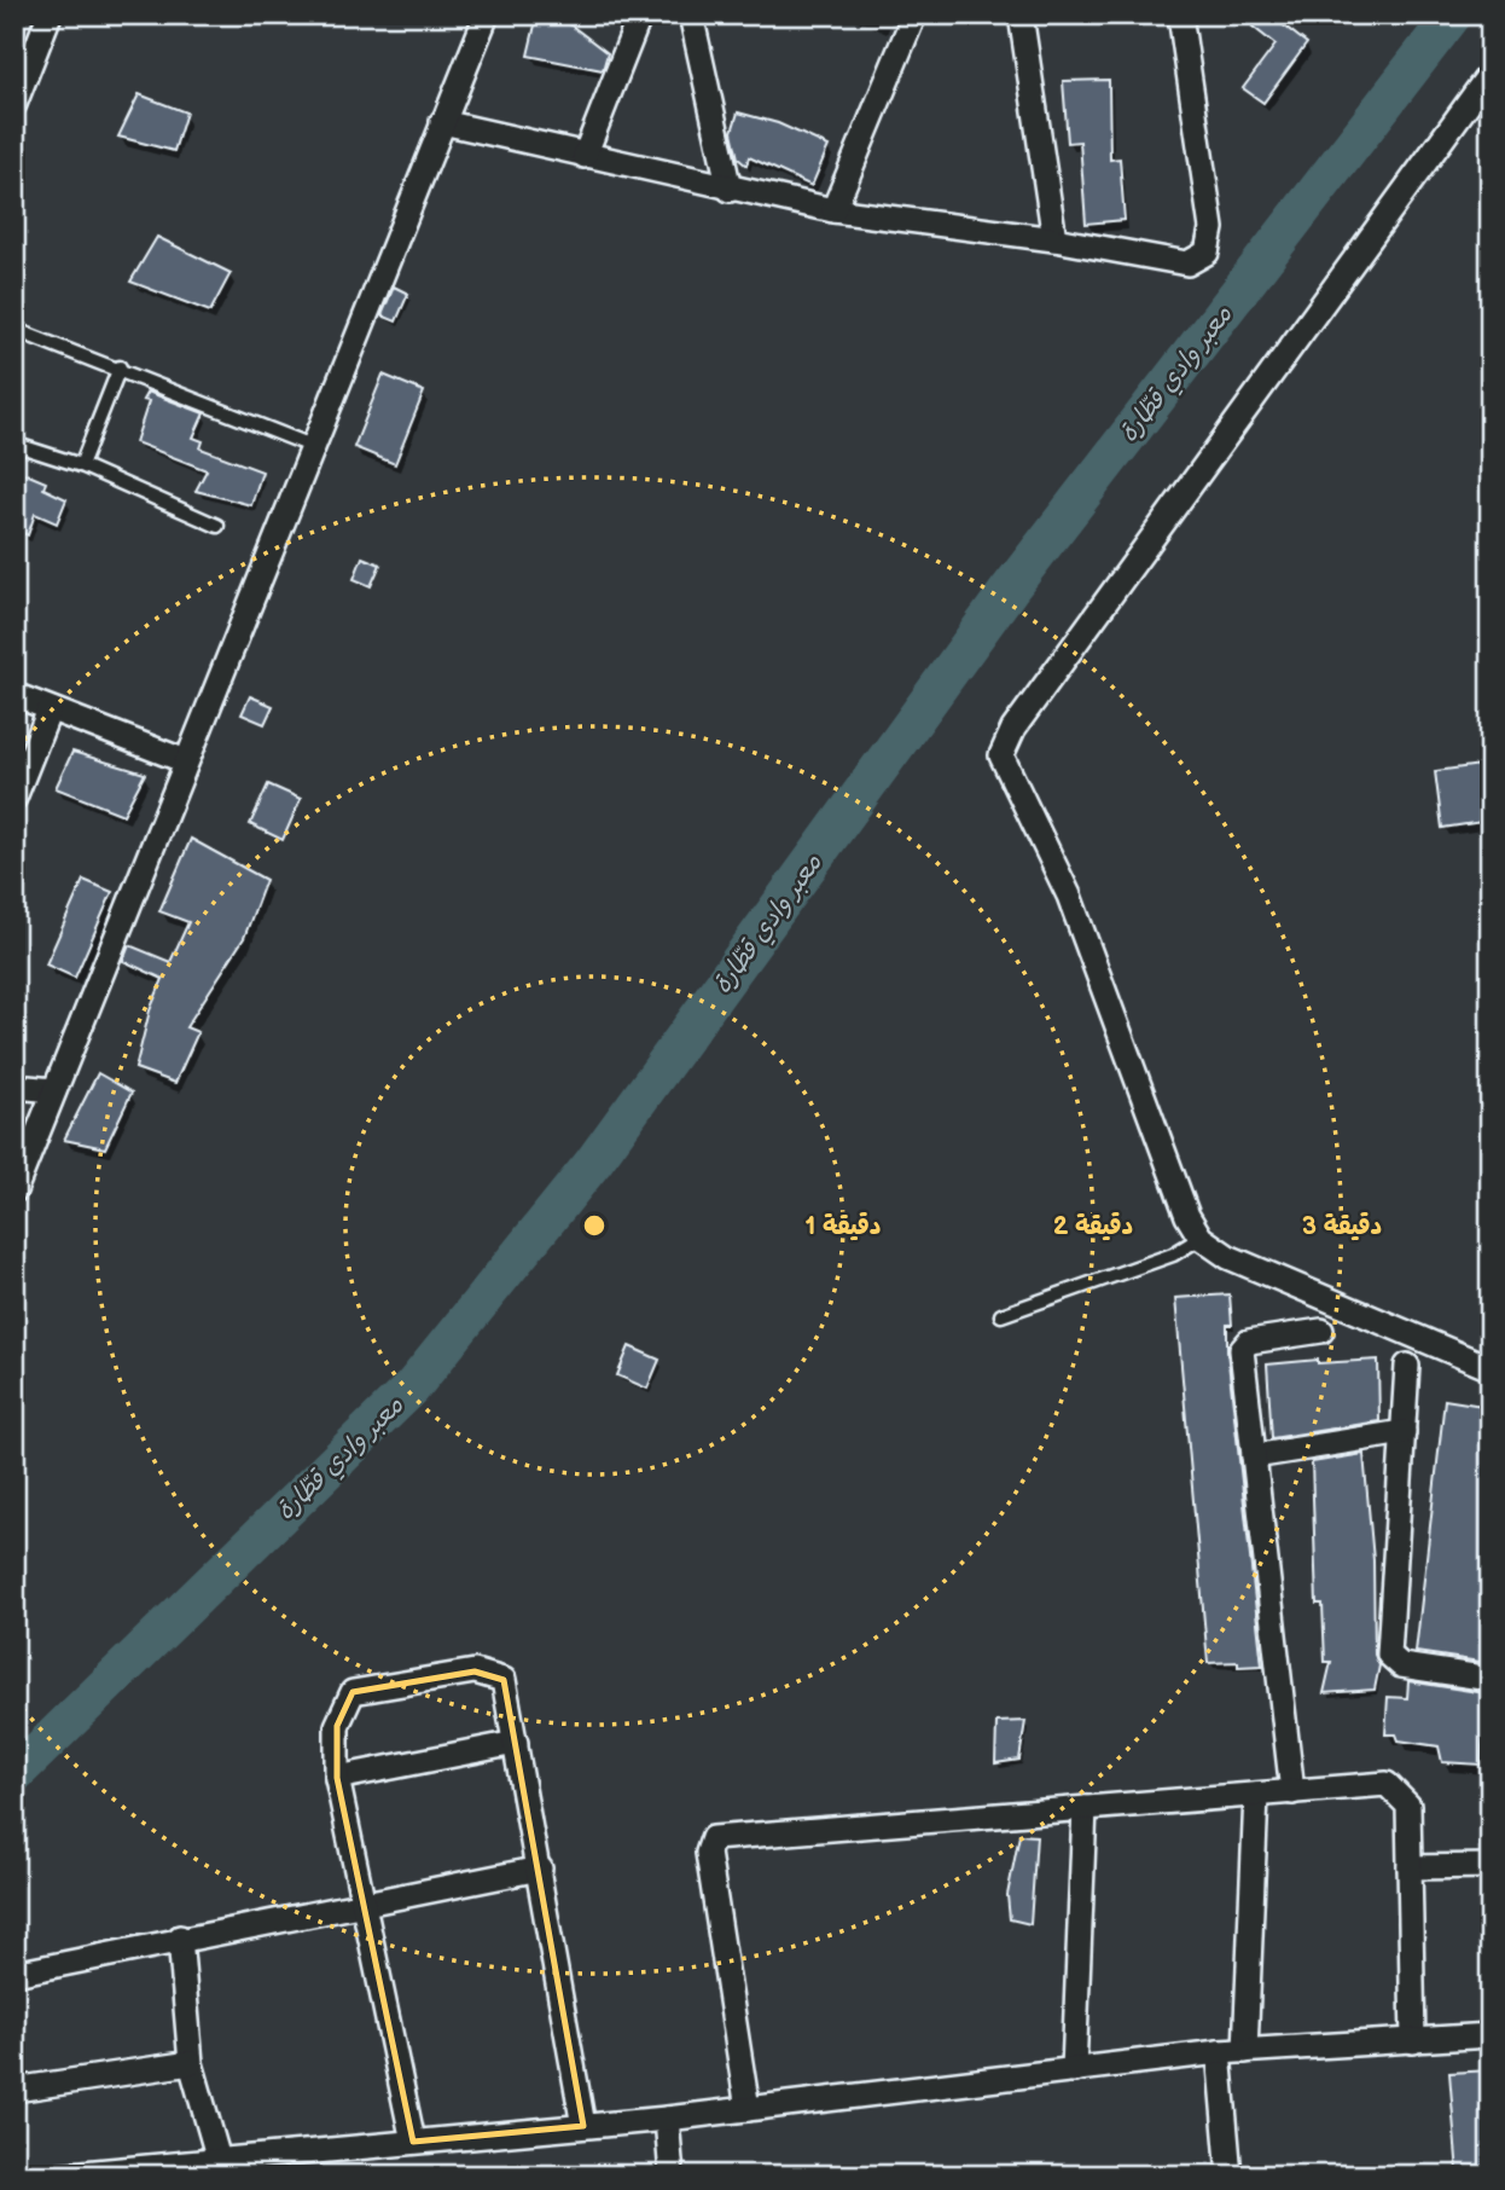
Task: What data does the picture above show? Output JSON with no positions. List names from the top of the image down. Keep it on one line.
{"water":["معبر وادي قطّارة"],"rings":["1 دقيقة","2 دقيقة","3 دقيقة"]}
